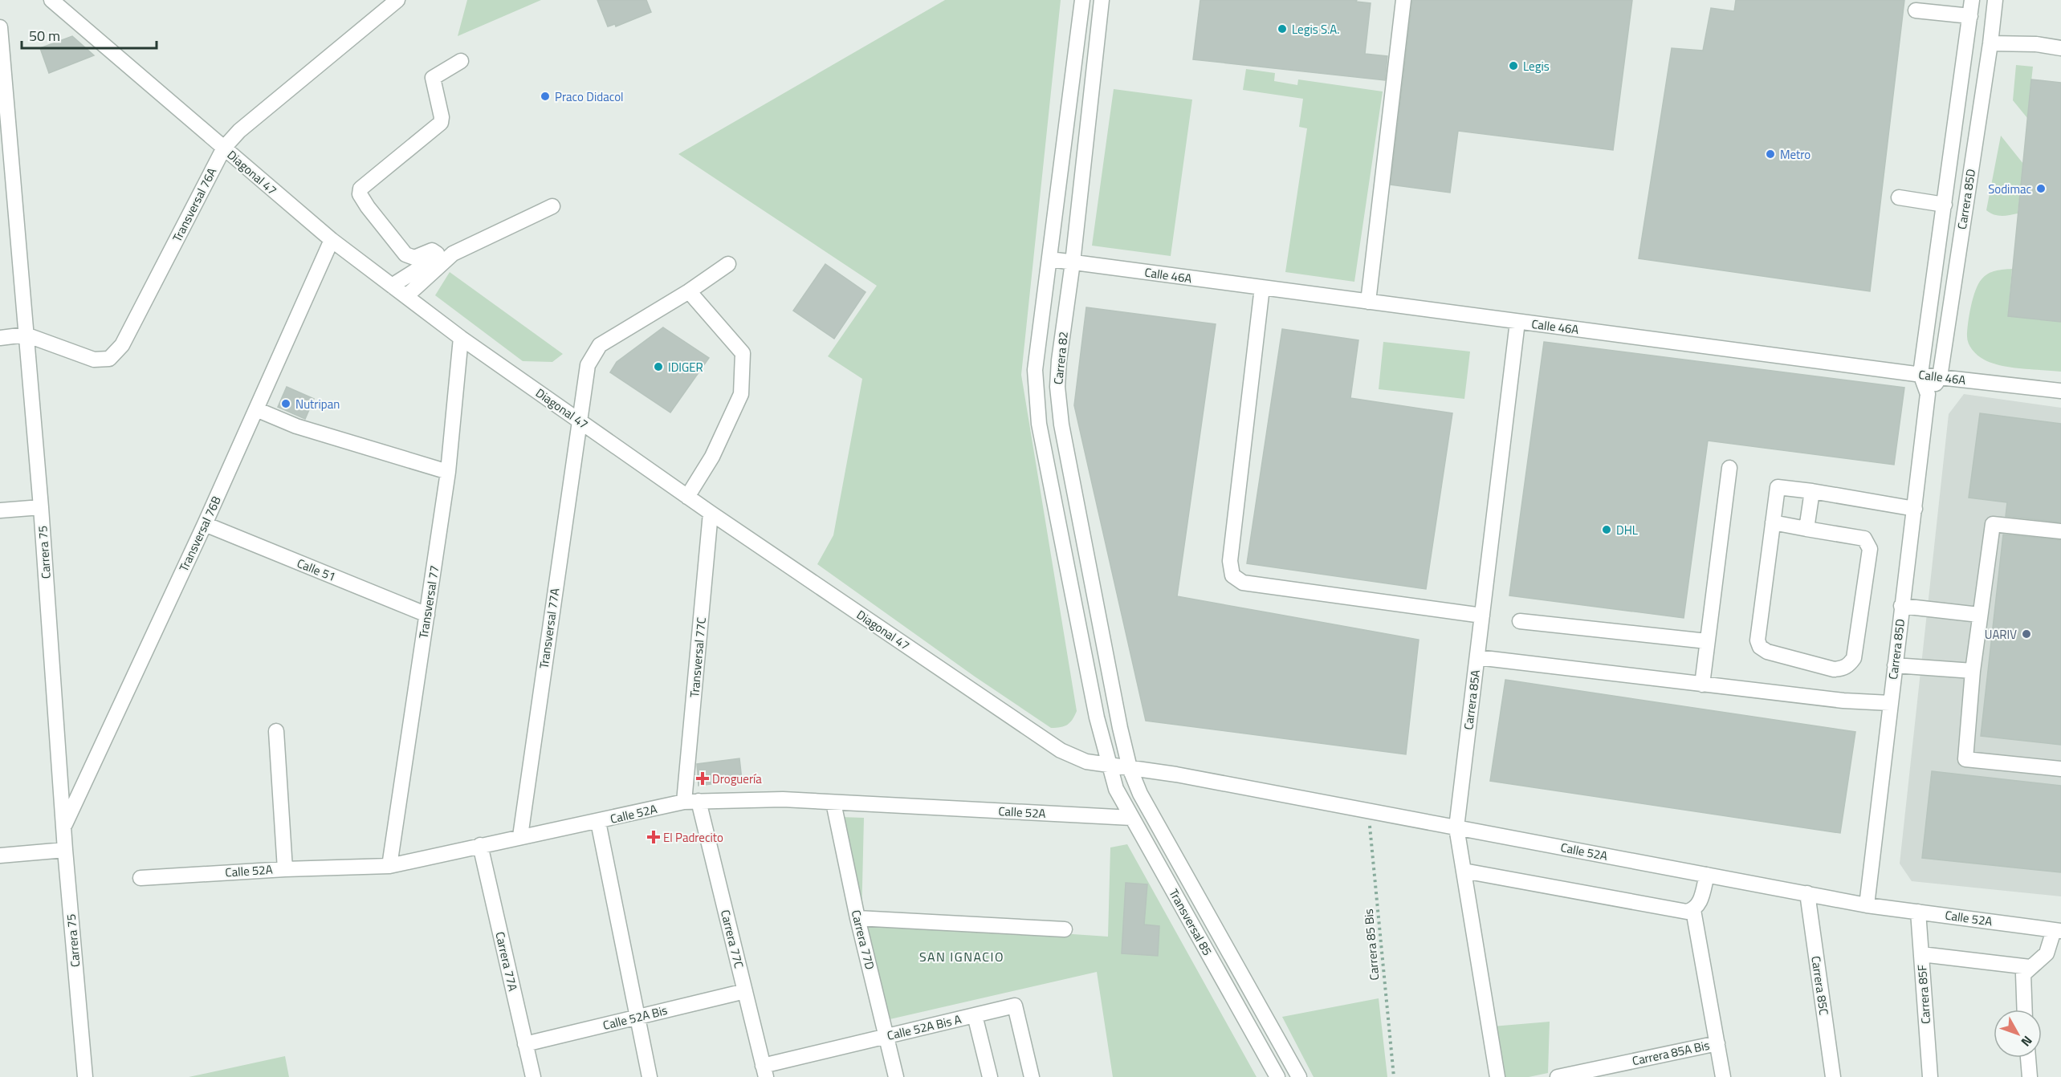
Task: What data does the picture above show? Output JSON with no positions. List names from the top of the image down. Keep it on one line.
{"streets":{"street":["Diagonal 47","Carrera 85D","Transversal 76A","Calle 46A","Carrera 82","Transversal 76B","Carrera 75","Calle 51","Transversal 77","Transversal 77A","Transversal 77C","Carrera 85A","Calle 52A","Transversal 85","Carrera 77C","Carrera 77D","Carrera 77A","Carrera 85C","Carrera 85F","Calle 52A Bis","Calle 52A Bis A","Carrera 85A Bis"],"path":["Carrera 85 Bis"]},"crossings":[["Diagonal 47","Transversal 76A"],["Diagonal 47","Carrera 82"],["Diagonal 47","Transversal 76B"],["Diagonal 47","Transversal 77"],["Diagonal 47","Transversal 77A"],["Diagonal 47","Transversal 77C"],["Diagonal 47","Calle 52A"],["Diagonal 47","Transversal 85"],["Carrera 85D","Calle 46A"],["Carrera 85D","Calle 52A"],["Transversal 76A","Carrera 75"],["Calle 46A","Carrera 82"],["Calle 46A","Carrera 85A"],["Carrera 82","Calle 52A"],["Carrera 82","Transversal 85"],["Transversal 76B","Carrera 75"],["Transversal 76B","Calle 51"],["Calle 51","Transversal 77"],["Transversal 77","Calle 52A"],["Transversal 77A","Calle 52A"],["Transversal 77C","Calle 52A"],["Carrera 85A","Calle 52A"],["Calle 52A","Transversal 85"],["Calle 52A","Carrera 77C"],["Calle 52A","Carrera 77D"],["Calle 52A","Carrera 85 Bis"],["Calle 52A","Carrera 77A"],["Calle 52A","Carrera 85C"],["Calle 52A","Carrera 85F"],["Carrera 77C","Calle 52A Bis"],["Carrera 77C","Calle 52A Bis A"],["Carrera 77D","Calle 52A Bis A"],["Carrera 77A","Calle 52A Bis"]],"districts":["SAN IGNACIO"],"places":{"other":["Legis S.A.","Legis","Praco Didacol","Metro","Sodimac","IDIGER","Nutripan","DHL","UARIV"],"health":["Droguería","El Padrecito"]},"scale_bar":"50 m","north":"bottom right"}
